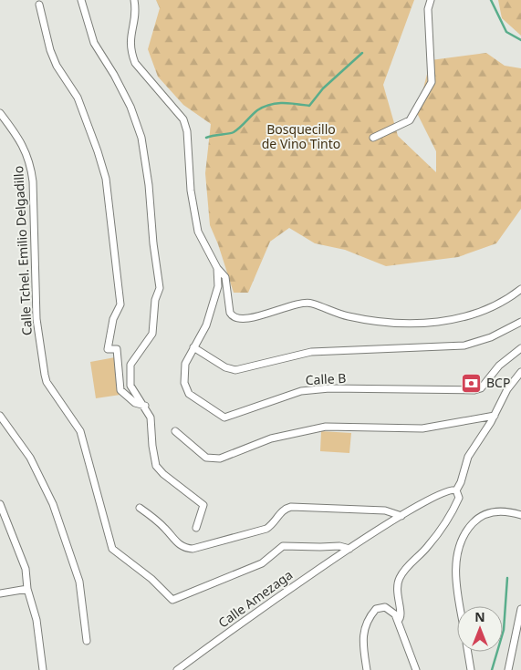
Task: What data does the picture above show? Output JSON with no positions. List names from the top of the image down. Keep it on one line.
{"streets":{"street":["Calle Tchel. Emilio Delgadillo","Calle B","Calle Amezaga"]},"crossings":[["Calle Tchel. Emilio Delgadillo","Calle Amezaga"]],"parks":["Bosquecillo de Vino Tinto"],"places":{"bank":["BCP"]},"north":"top"}
